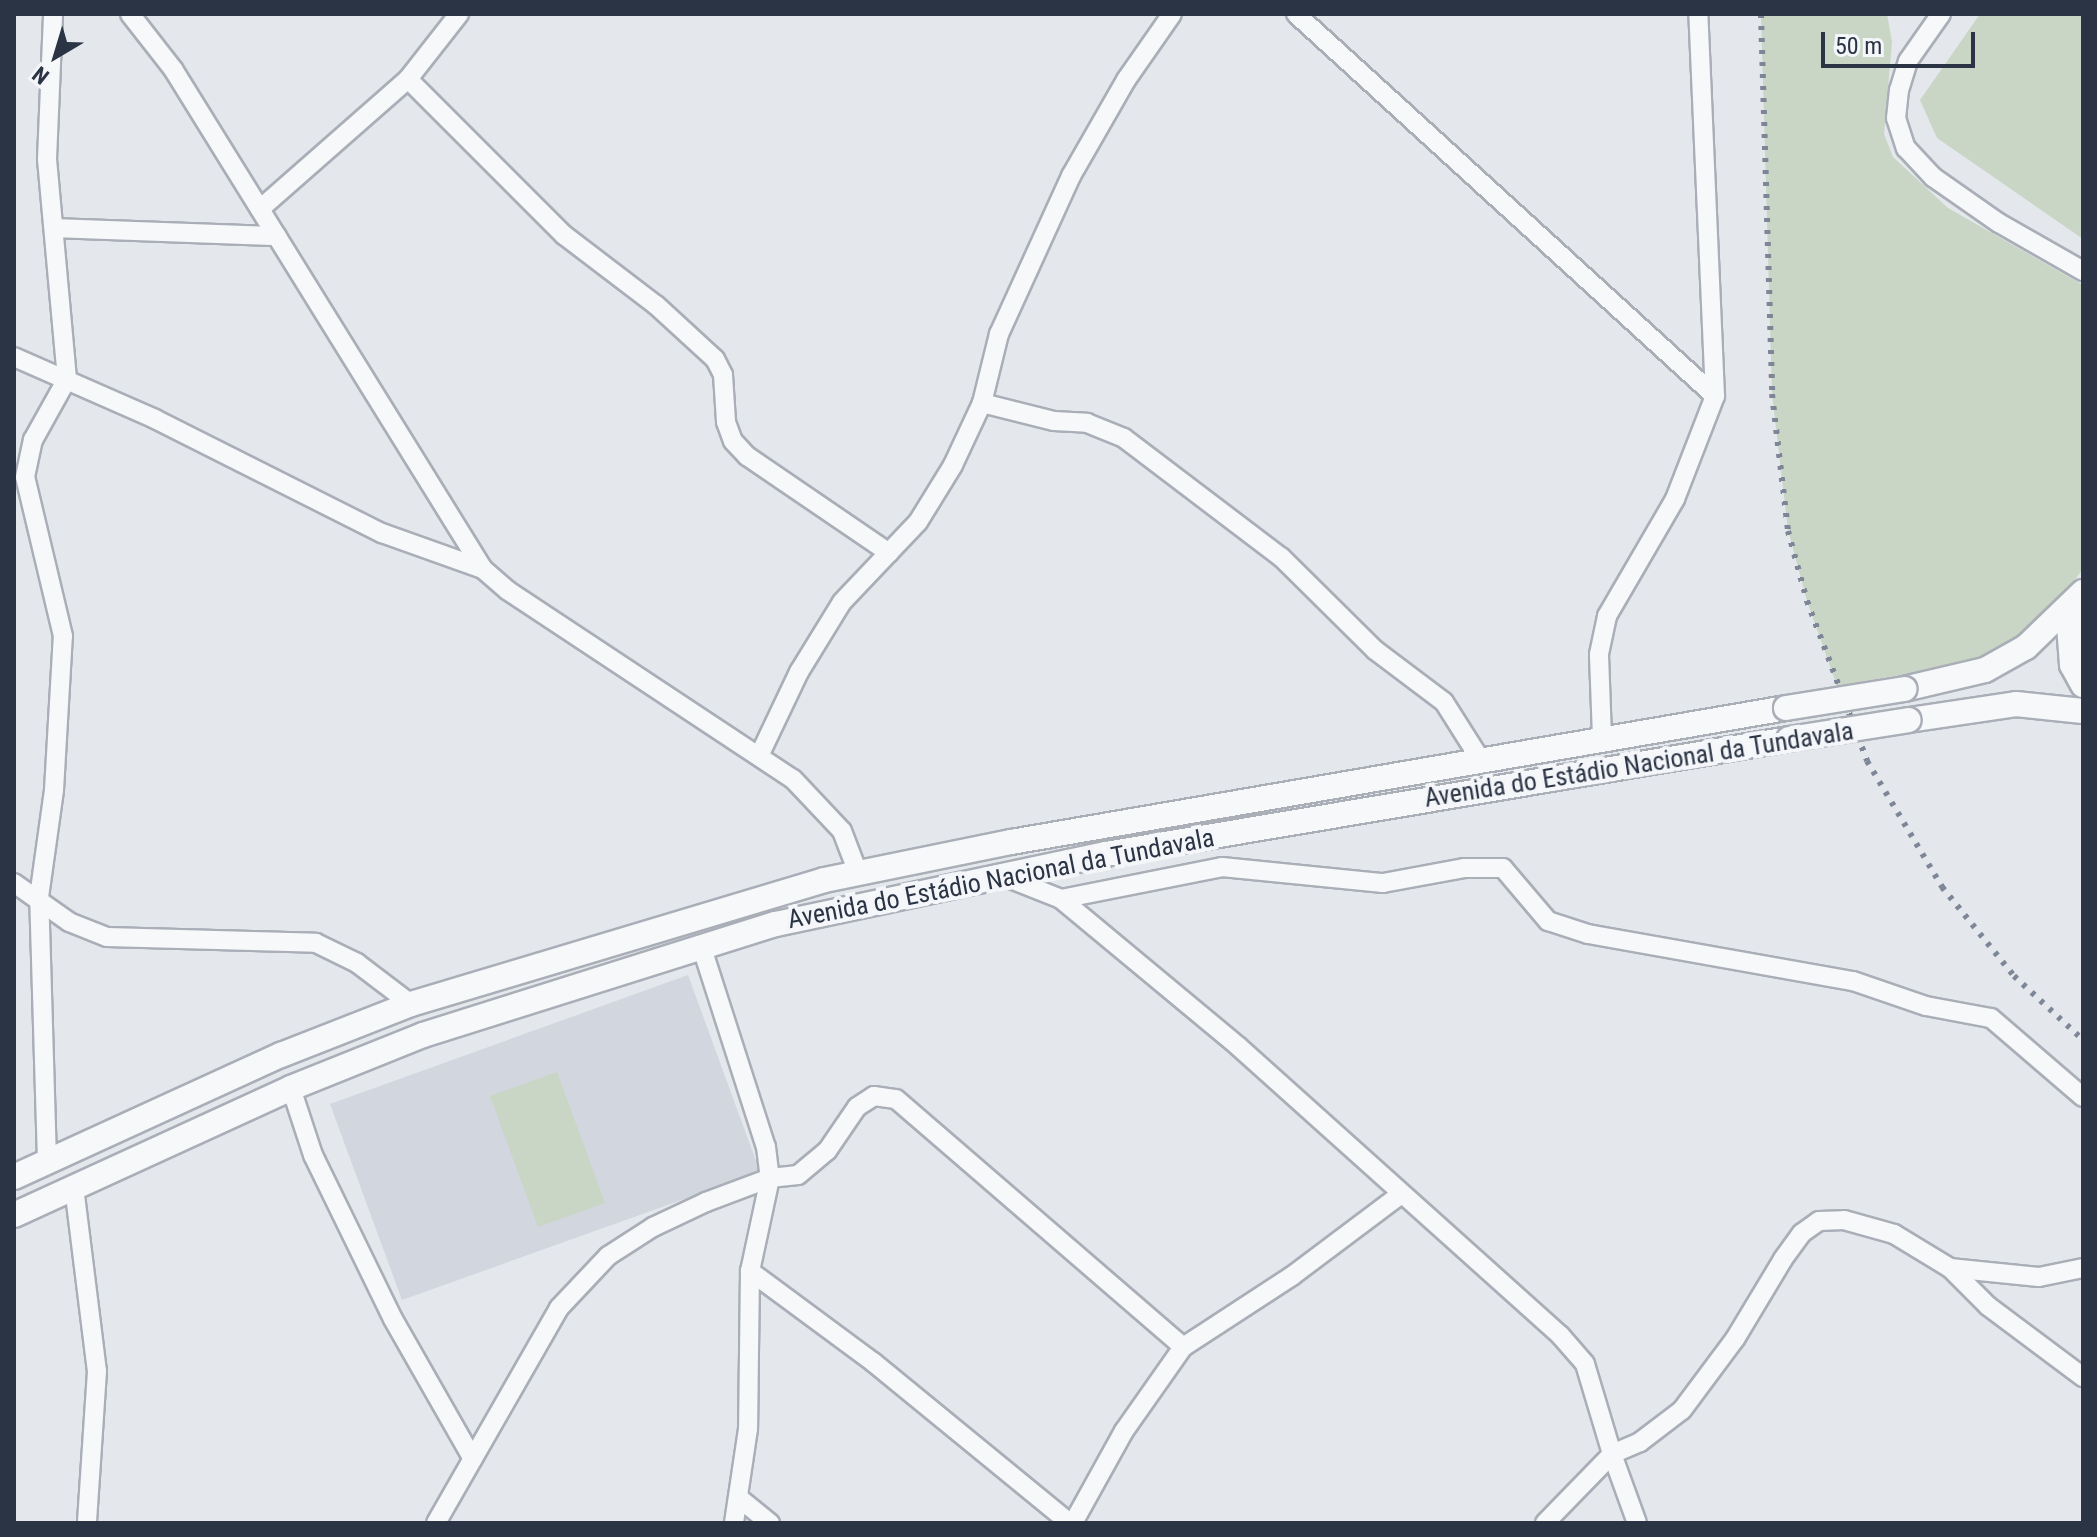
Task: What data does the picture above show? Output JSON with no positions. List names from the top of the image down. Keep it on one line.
{"streets":{"street":["Avenida do Estádio Nacional da Tundavala"]},"scale_bar":"50 m","north":"bottom left"}
